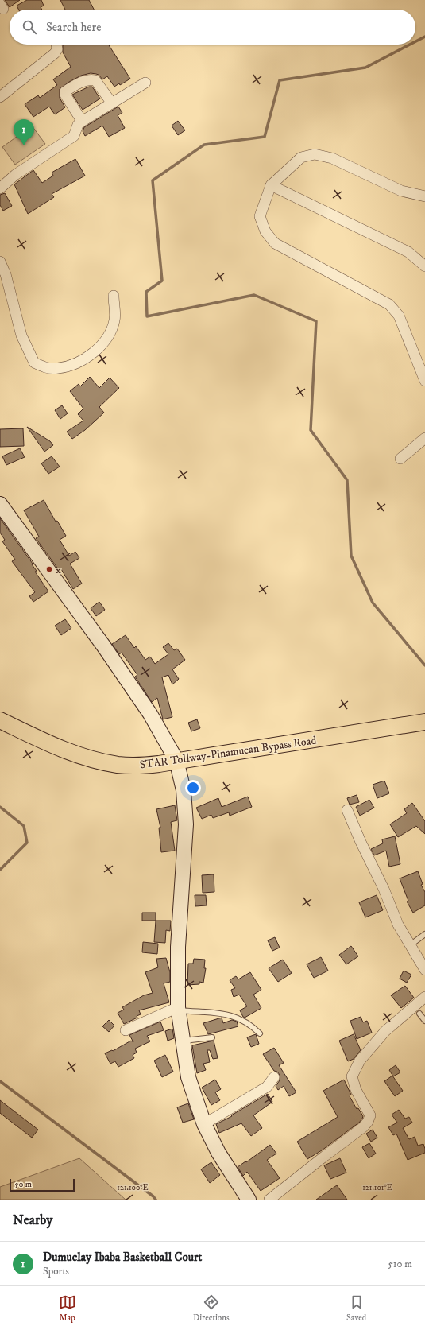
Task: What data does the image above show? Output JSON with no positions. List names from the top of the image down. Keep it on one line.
{"streets":{"main road":["STAR Tollway-Pinamucan Bypass Road"]},"places":["x"],"scale_bar":"50 m","page":{"search":"Search here","pins":"1","scale":"50 m","heading":"Nearby","list":[{"mark":"1","name":"Dumuclay Ibaba Basketball Court","note":"Sports","value":"510 m"}],"nav":["Map","Directions","Saved"]},"coordinates":["121.100°E","121.101°E"]}
